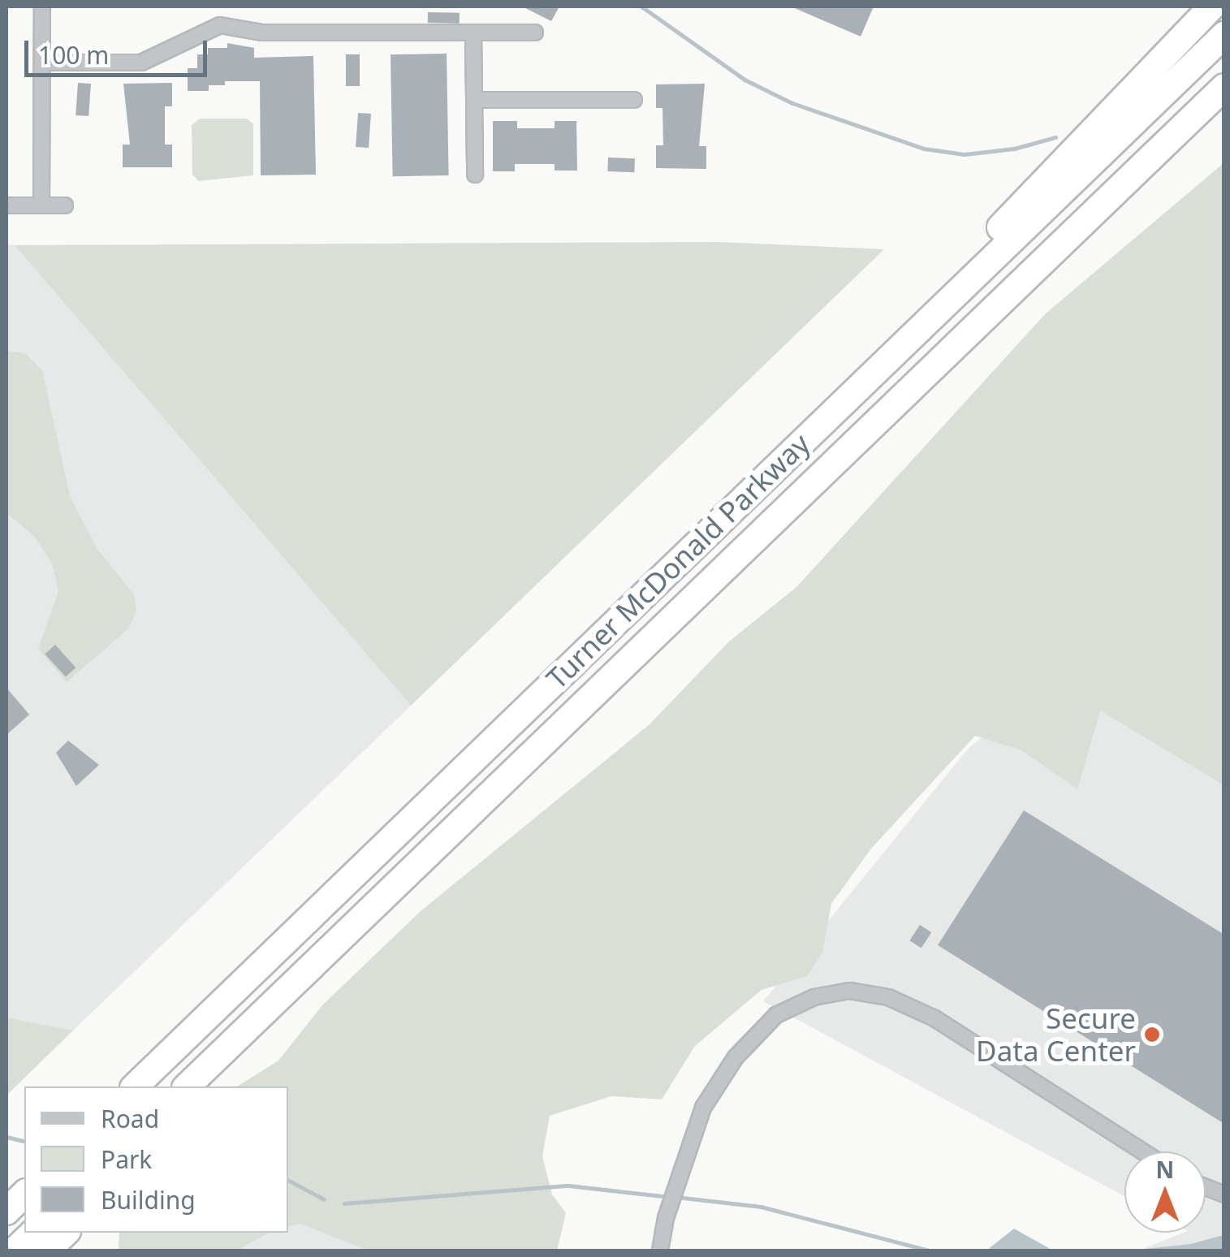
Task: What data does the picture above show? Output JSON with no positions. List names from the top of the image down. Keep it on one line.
{"streets":{"highway":["Turner McDonald Parkway"]},"places":["Secure Data Center"],"legend":["Road","Park","Building"],"scale_bar":"100 m","north":"top"}
